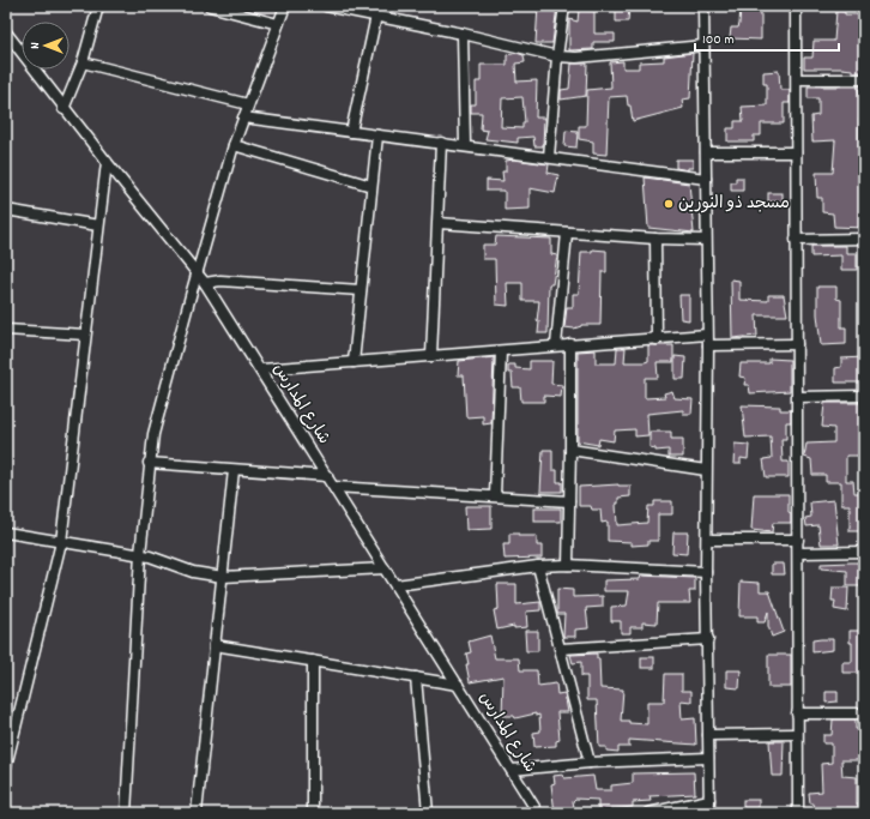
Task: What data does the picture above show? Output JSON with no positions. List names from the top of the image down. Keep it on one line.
{"streets":{"street":["شارع المدارس"]},"places":["مسجد ذو النورين"],"scale_bar":"100 m","north":"left"}
